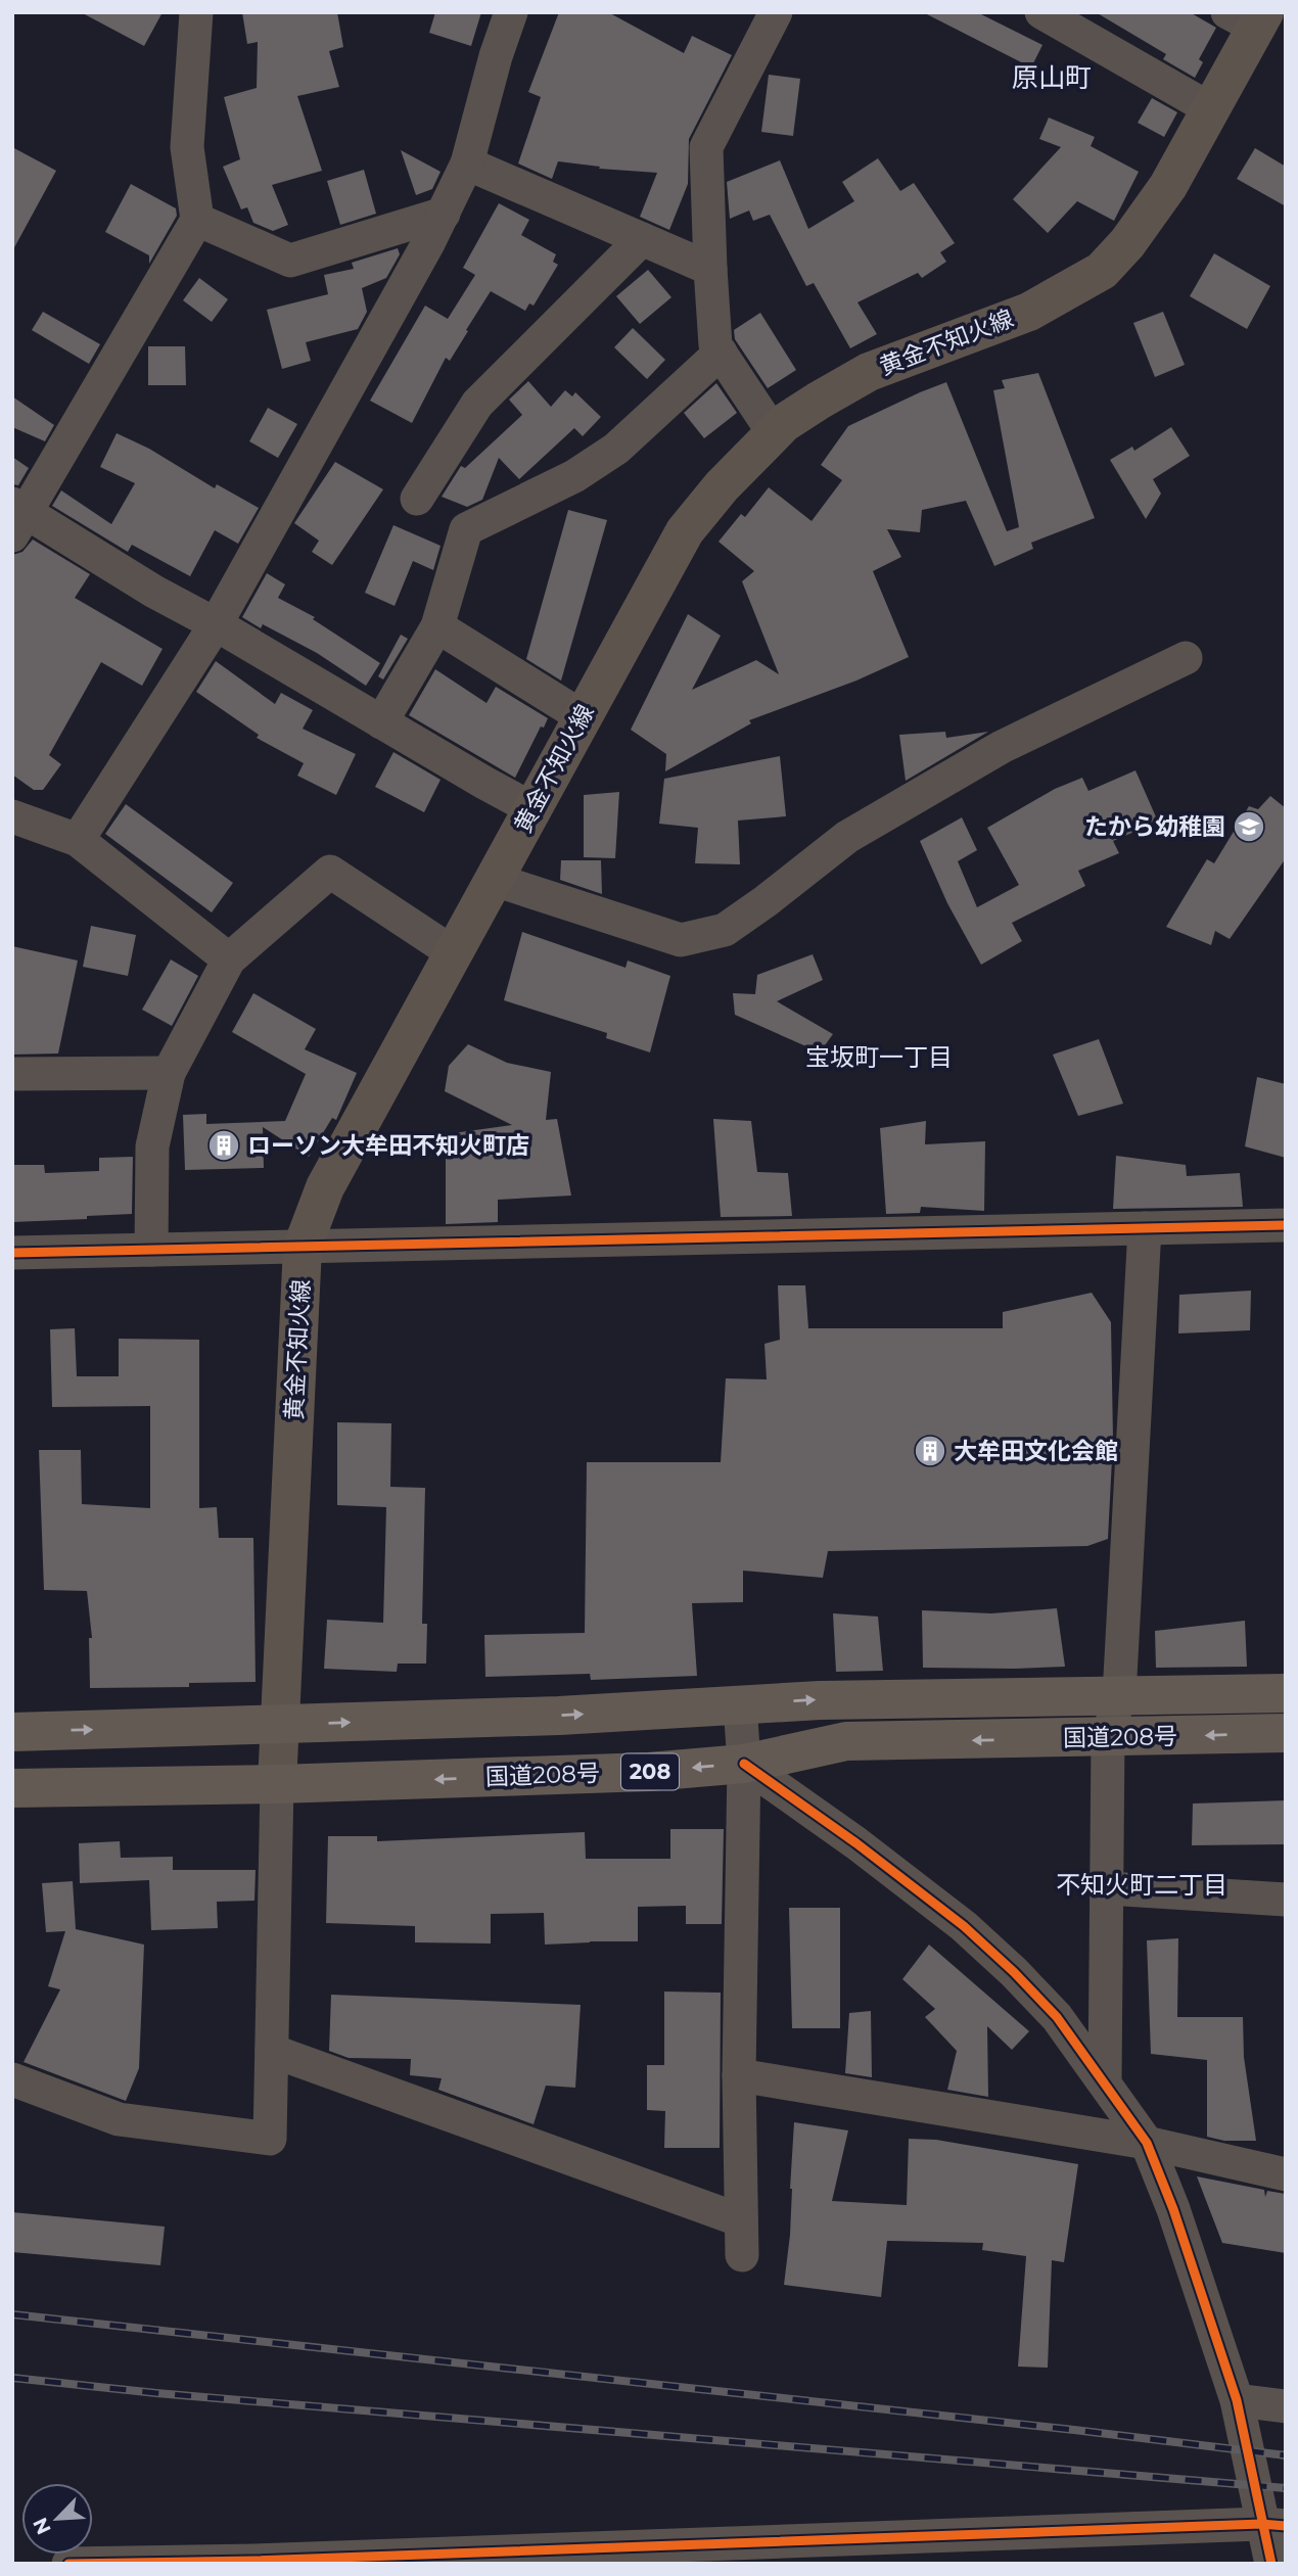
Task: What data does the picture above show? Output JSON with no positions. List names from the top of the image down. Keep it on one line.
{"streets":{"highway":["国道208号","208"],"main road":["黄金不知火線"]},"crossings":[["黄金不知火線","国道208号"]],"districts":["原山町","宝坂町一丁目","不知火町二丁目"],"places":{"school or university":["たから幼稚園"],"building":["ローソン大牟田不知火町店","大牟田文化会館"]},"north":"bottom left"}
